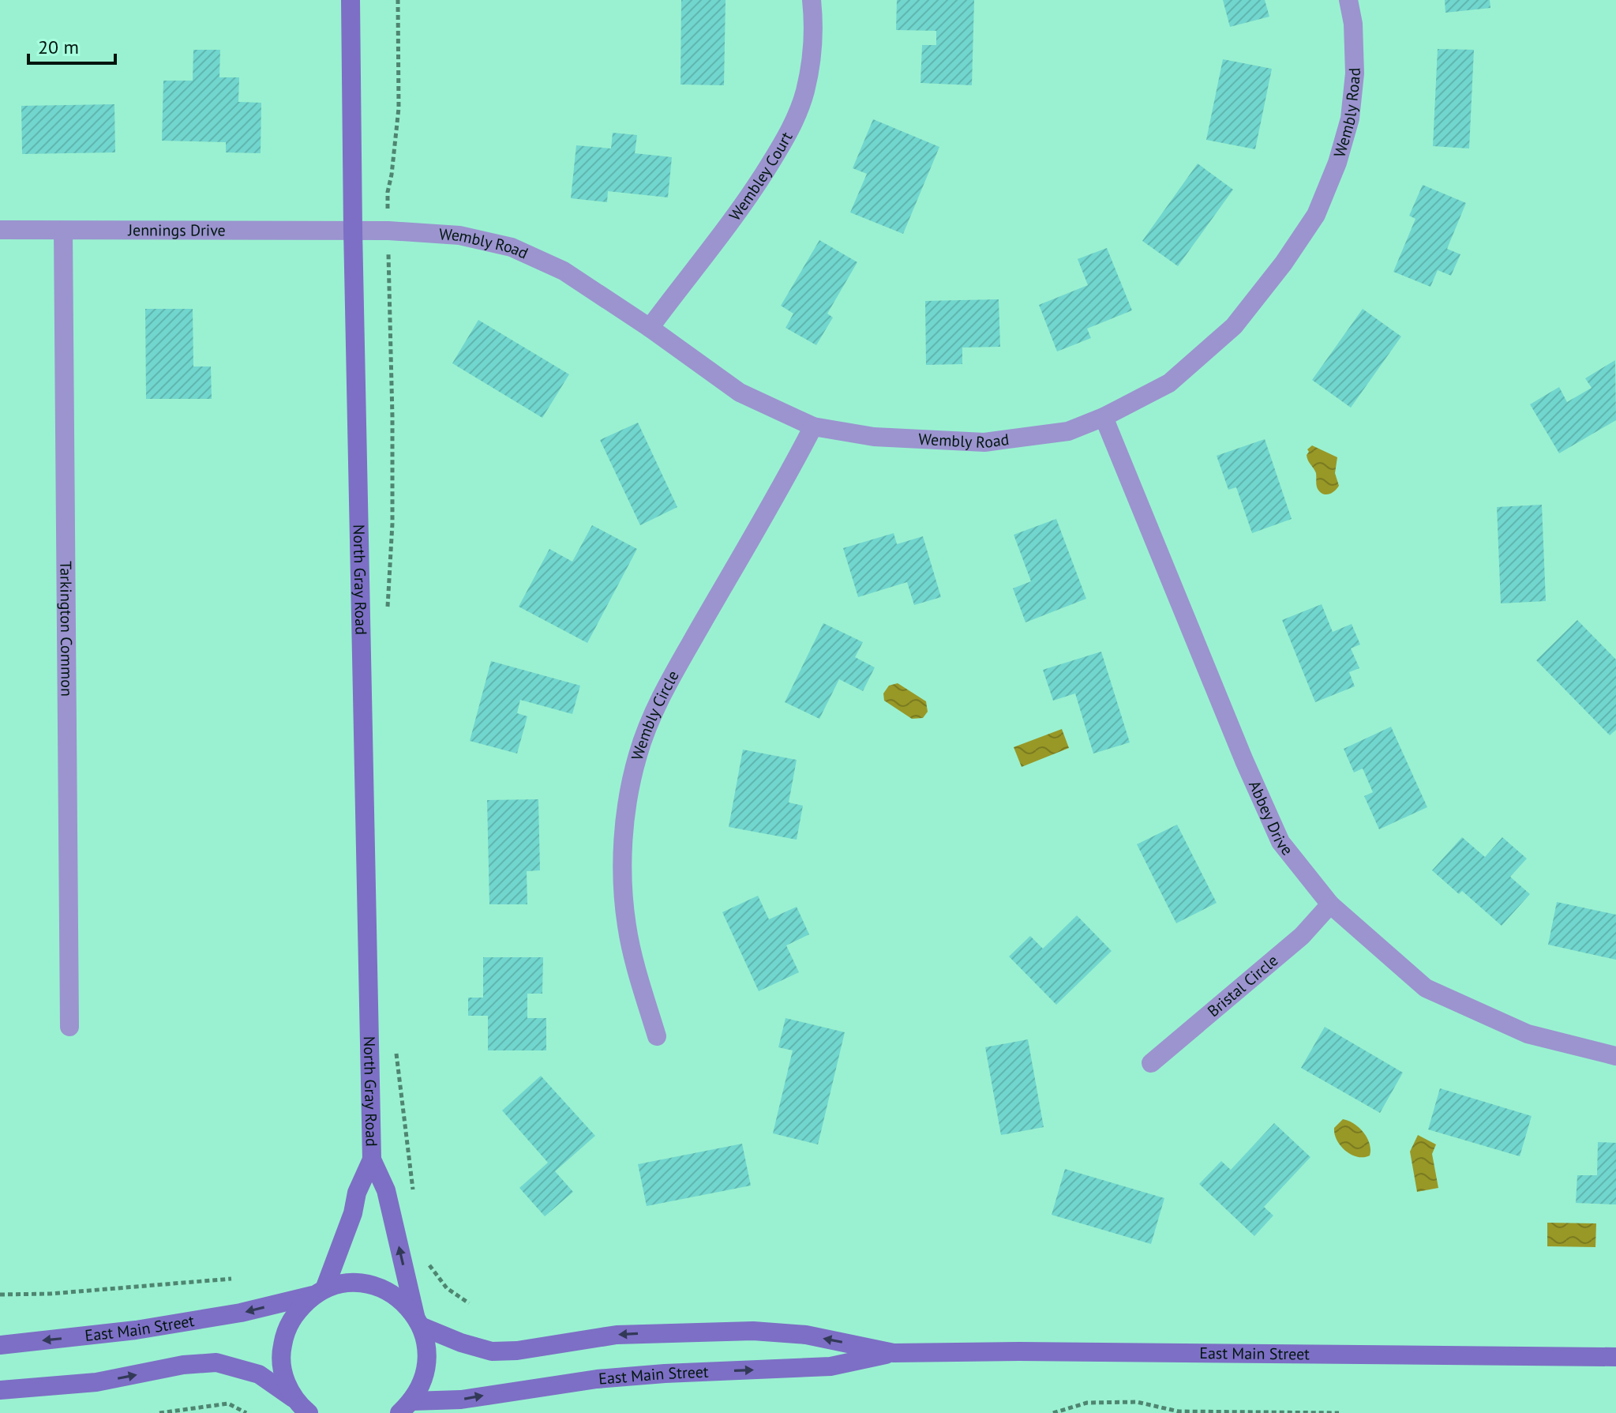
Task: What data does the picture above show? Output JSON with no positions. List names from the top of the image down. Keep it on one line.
{"streets":{"main road":["North Gray Road","East Main Street"],"street":["Wembly Road","Wembley Court","Jennings Drive","Tarkington Common","Wembly Circle","Abbey Drive","Bristal Circle"]},"crossings":[["Wembly Road","Wembley Court"],["Wembly Road","Jennings Drive"],["Wembly Road","North Gray Road"],["Wembly Road","Wembly Circle"],["Wembly Road","Abbey Drive"],["Jennings Drive","North Gray Road"],["Jennings Drive","Tarkington Common"],["North Gray Road","East Main Street"],["Abbey Drive","Bristal Circle"]],"scale_bar":"20 m"}
